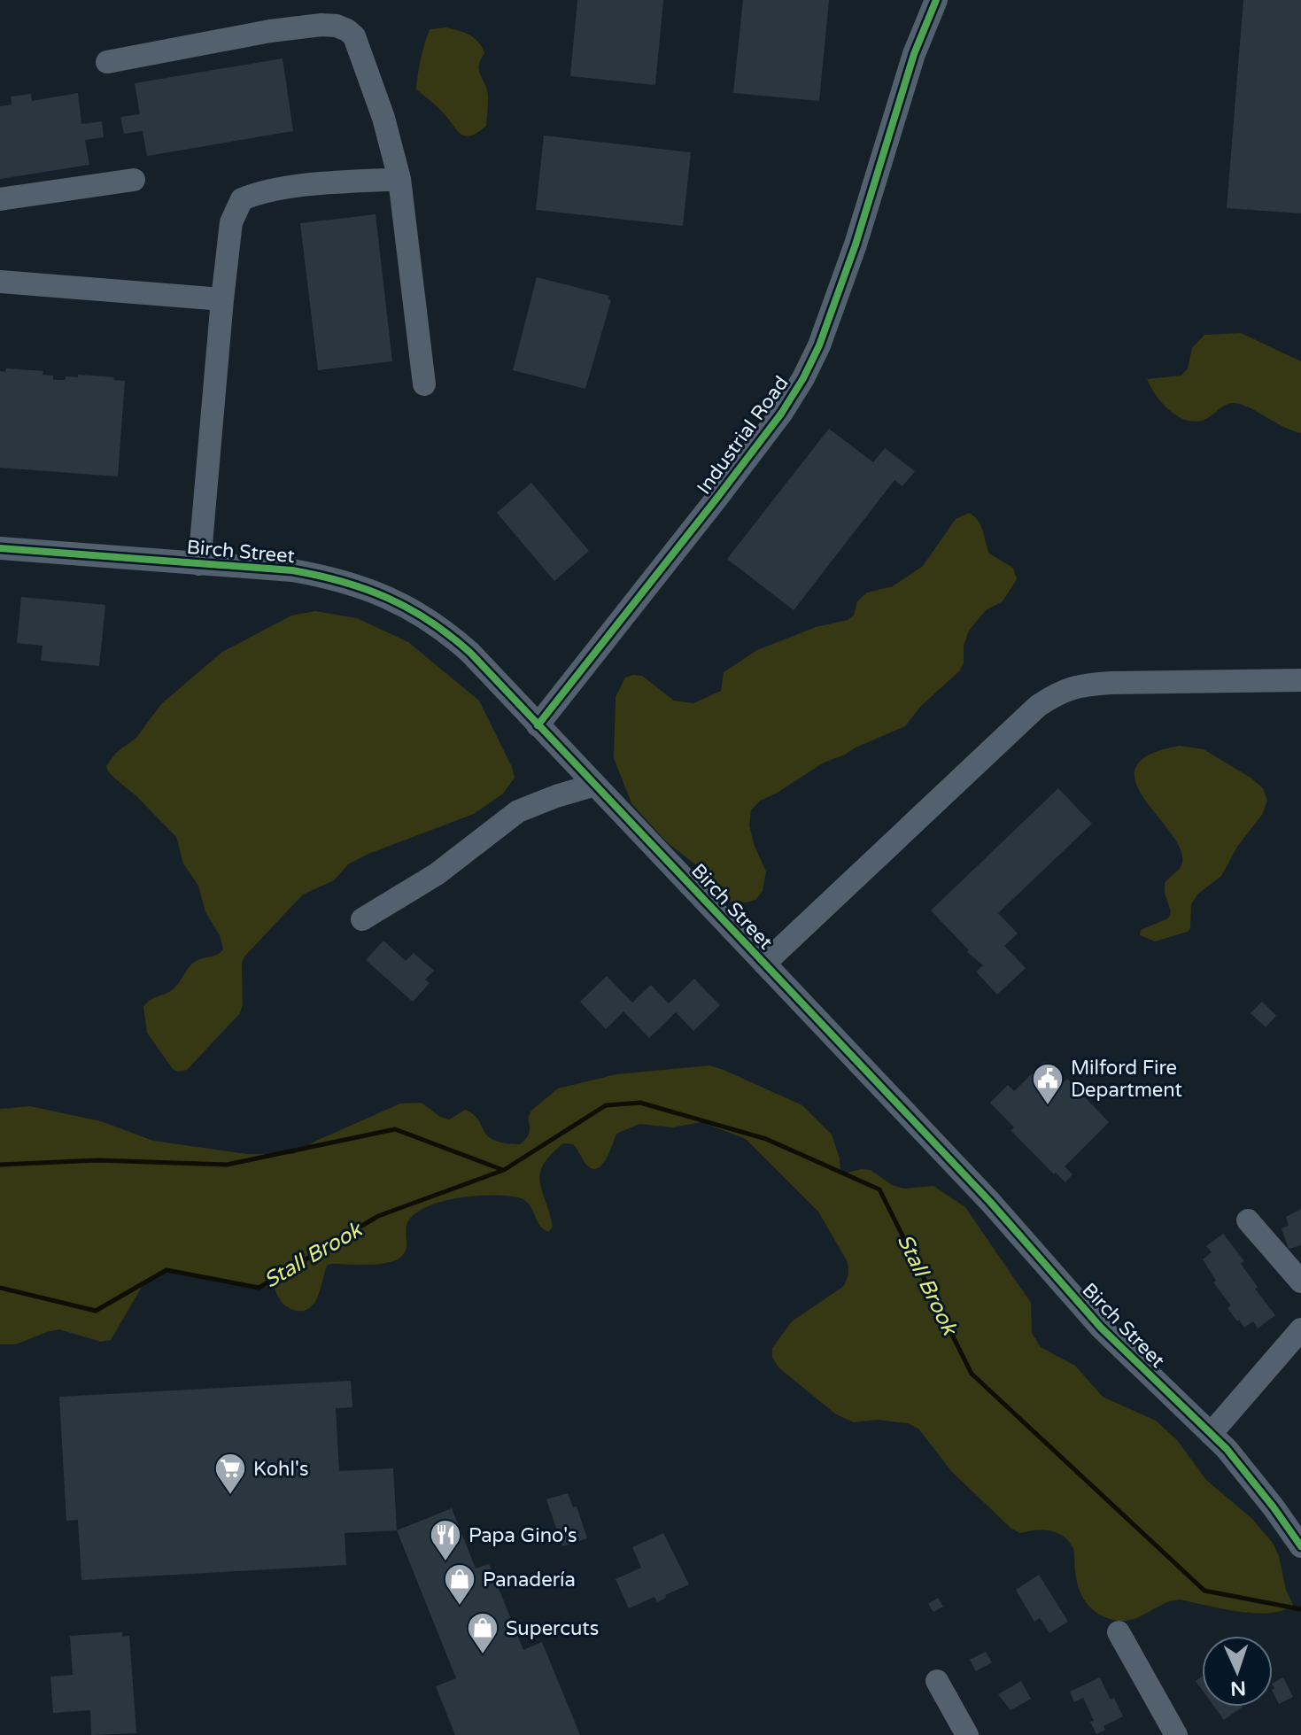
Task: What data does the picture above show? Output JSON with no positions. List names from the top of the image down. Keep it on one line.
{"streets":{"street":["Industrial Road","Birch Street"]},"crossings":[["Industrial Road","Birch Street"]],"water":["Stall Brook"],"places":{"public building":["Milford Fire Department"],"supermarket":["Kohl's"],"restaurant":["Papa Gino's"],"shop":["Panadería","Supercuts"]},"north":"bottom"}
